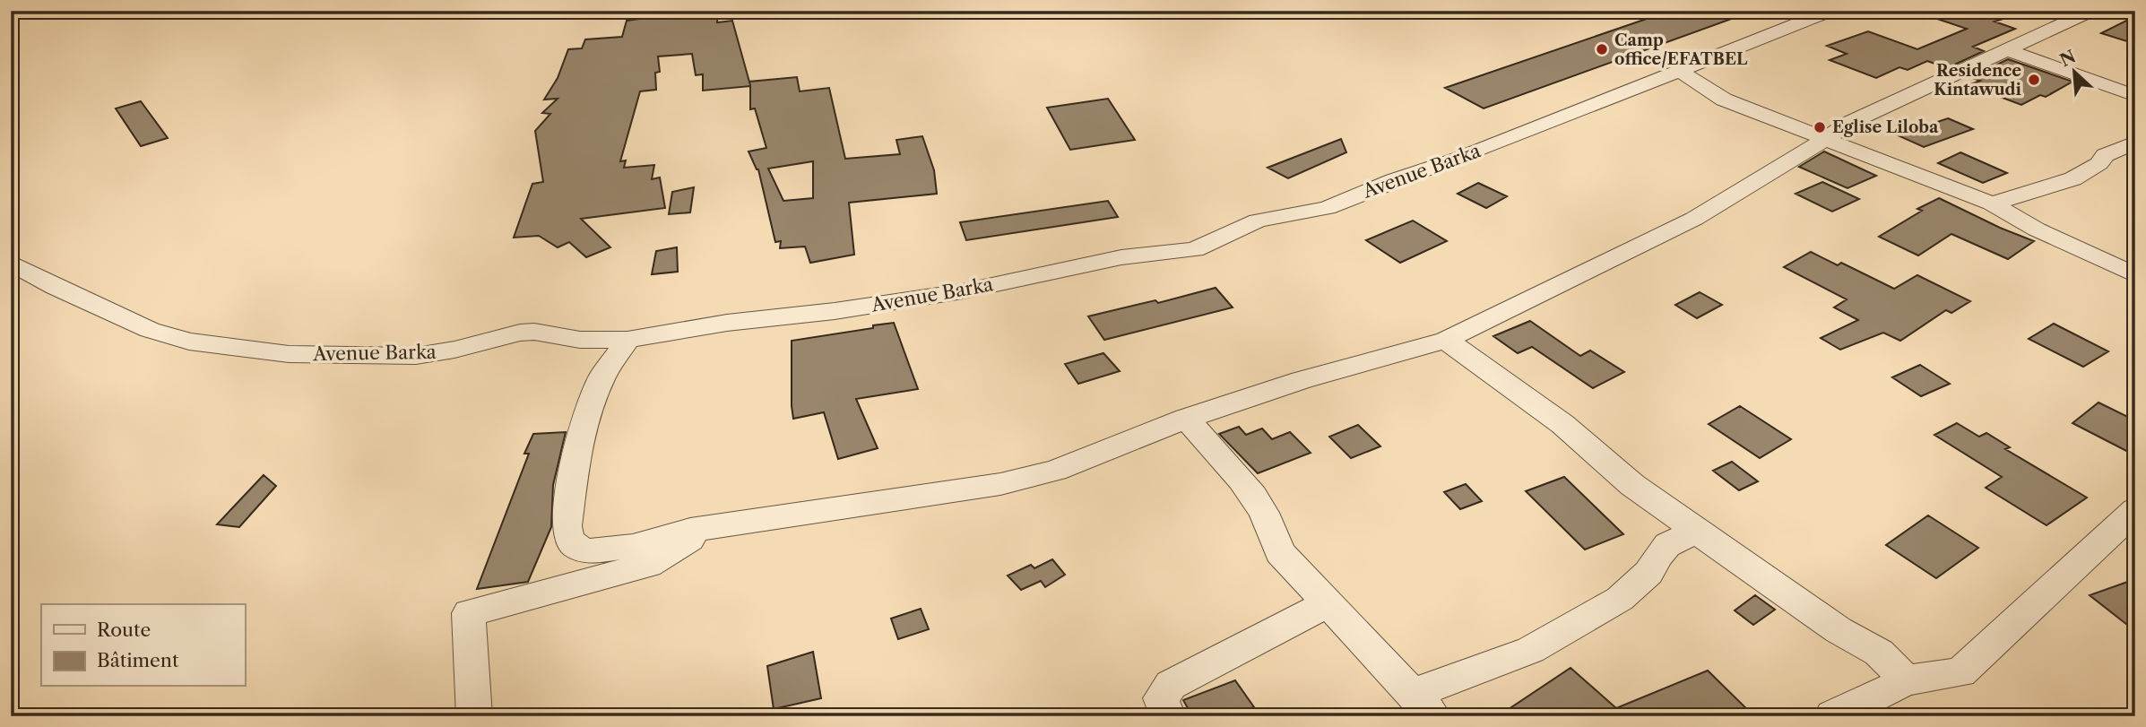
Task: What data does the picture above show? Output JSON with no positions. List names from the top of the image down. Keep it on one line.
{"streets":{"street":["Avenue Barka"]},"places":["Camp office/EFATBEL","Residence Kintawudi","Eglise Liloba"],"legend":["Route","Bâtiment"],"north":"top left"}
